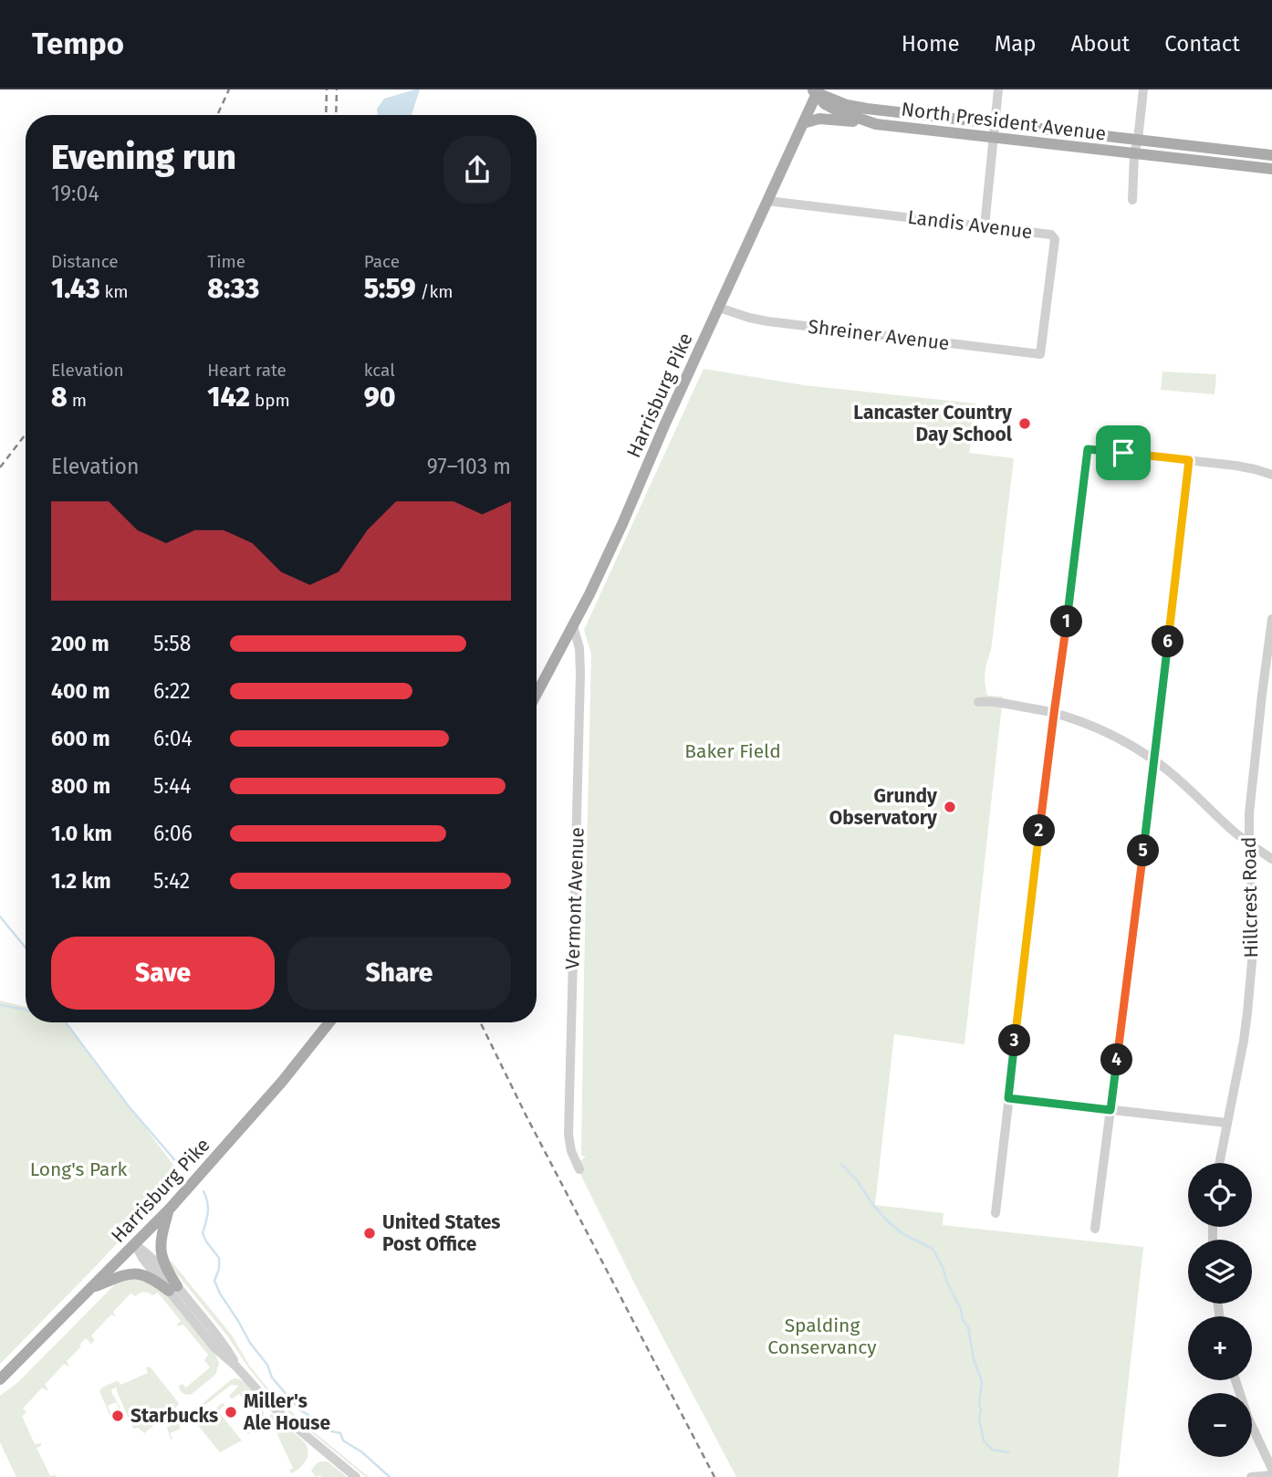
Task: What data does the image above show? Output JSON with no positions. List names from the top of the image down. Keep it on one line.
{"streets":{"main road":["North President Avenue","Harrisburg Pike"],"street":["Landis Avenue","Shreiner Avenue","Hillcrest Road","Vermont Avenue"]},"crossings":[["North President Avenue","Harrisburg Pike"],["Landis Avenue","Shreiner Avenue"],["Landis Avenue","Harrisburg Pike"],["Shreiner Avenue","Harrisburg Pike"],["Harrisburg Pike","Vermont Avenue"]],"parks":["Baker Field","Long's Park","Spalding Conservancy"],"places":["Lancaster Country Day School","Grundy Observatory","United States Post Office","Miller's Ale House","Starbucks"],"page":{"header":"Tempo","nav":["Home","Map","About","Contact"],"heading":["Evening run","19:04"],"stats":[["Distance","1.43 km"],["Time","8:33"],["Pace","5:59 /km"],["Elevation","8 m"],["Heart rate","142 bpm"],["kcal","90"]],"chart":["Elevation","97–103 m"],"pins":["1","6","2","5","3","4"],"list":[{"name":"200 m","note":"5:58"},{"name":"400 m","note":"6:22"},{"name":"600 m","note":"6:04"},{"name":"800 m","note":"5:44"},{"name":"1.0 km","note":"6:06"},{"name":"1.2 km","note":"5:42"}],"buttons":["Save","Share"],"map_buttons":["+","−"]}}
